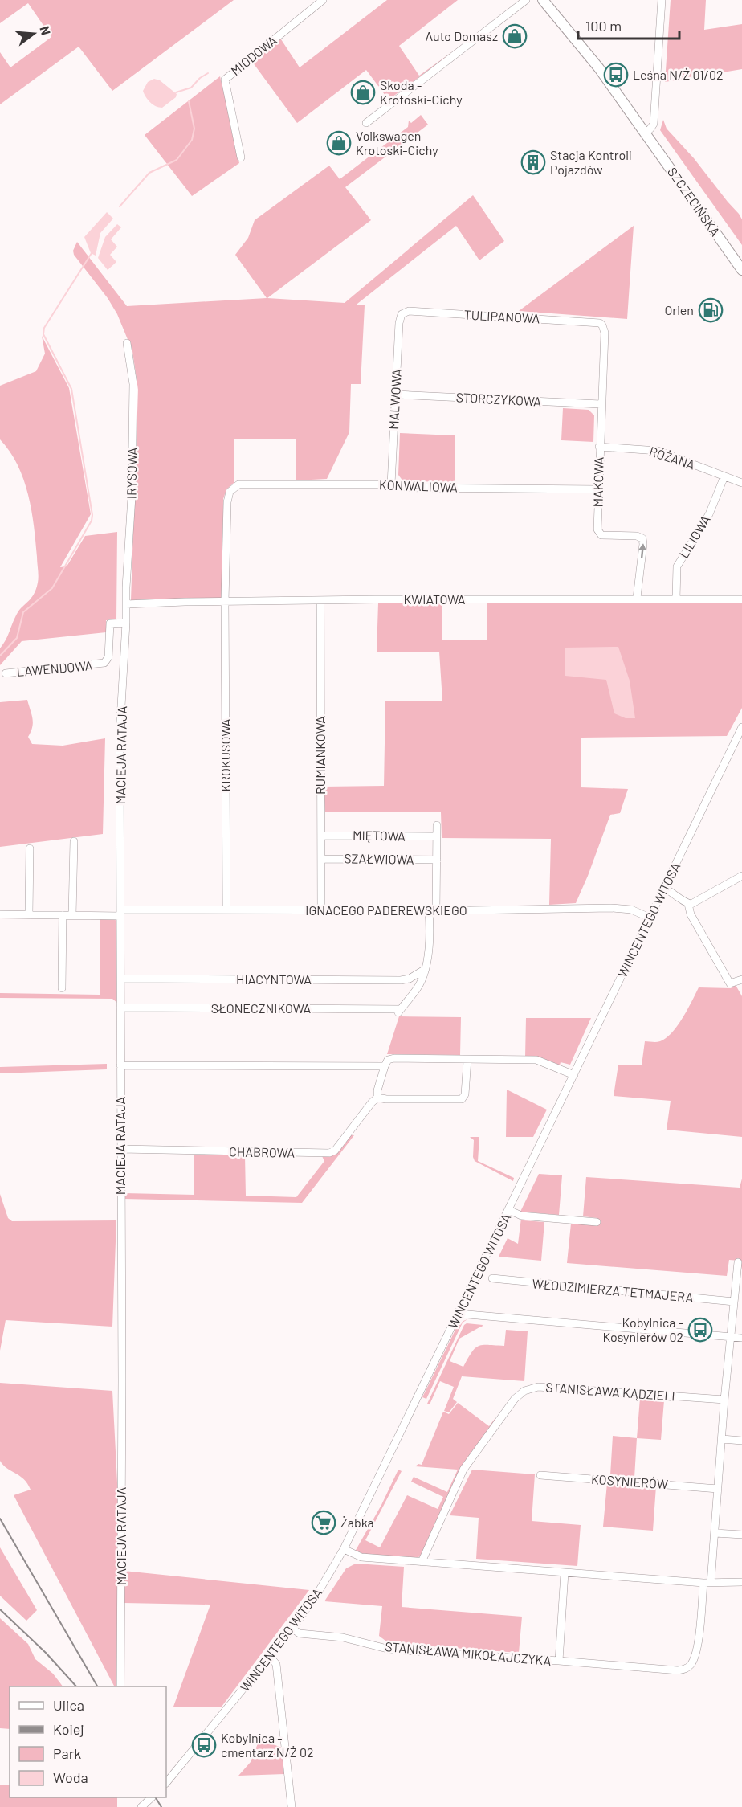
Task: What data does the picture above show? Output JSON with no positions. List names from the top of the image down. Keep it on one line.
{"streets":{"main road":["SZCZECIŃSKA"],"street":["MIODOWA","TULIPANOWA","MALWOWA","STORCZYKOWA","RÓŻANA","IRYSOWA","MAKOWA","KONWALIOWA","LILIOWA","KWIATOWA","LAWENDOWA","MACIEJA RATAJA","KROKUSOWA","RUMIANKOWA","MIĘTOWA","SZAŁWIOWA","IGNACEGO PADEREWSKIEGO","WINCENTEGO WITOSA","HIACYNTOWA","SŁONECZNIKOWA","CHABROWA","WŁODZIMIERZA TETMAJERA","STANISŁAWA KĄDZIELI","KOSYNIERÓW","STANISŁAWA MIKOŁAJCZYKA"]},"crossings":[["TULIPANOWA","MALWOWA"],["TULIPANOWA","MAKOWA"],["MALWOWA","STORCZYKOWA"],["MALWOWA","KONWALIOWA"],["STORCZYKOWA","MAKOWA"],["RÓŻANA","MAKOWA"],["RÓŻANA","LILIOWA"],["IRYSOWA","KWIATOWA"],["IRYSOWA","MACIEJA RATAJA"],["MAKOWA","KONWALIOWA"],["MAKOWA","KWIATOWA"],["KONWALIOWA","KROKUSOWA"],["LILIOWA","KWIATOWA"],["KWIATOWA","MACIEJA RATAJA"],["KWIATOWA","KROKUSOWA"],["KWIATOWA","RUMIANKOWA"],["LAWENDOWA","MACIEJA RATAJA"],["MACIEJA RATAJA","IGNACEGO PADEREWSKIEGO"],["MACIEJA RATAJA","HIACYNTOWA"],["MACIEJA RATAJA","SŁONECZNIKOWA"],["MACIEJA RATAJA","CHABROWA"],["KROKUSOWA","IGNACEGO PADEREWSKIEGO"],["RUMIANKOWA","MIĘTOWA"],["RUMIANKOWA","SZAŁWIOWA"],["RUMIANKOWA","IGNACEGO PADEREWSKIEGO"],["IGNACEGO PADEREWSKIEGO","WINCENTEGO WITOSA"],["WINCENTEGO WITOSA","STANISŁAWA MIKOŁAJCZYKA"],["HIACYNTOWA","SŁONECZNIKOWA"]],"places":{"shop":["Auto Domasz","Skoda - Krotoski-Cichy","Volkswagen - Krotoski-Cichy"],"bus stop":["Leśna N/Ż 01/02","Kobylnica - Kosynierów 02","Kobylnica - cmentarz N/Ż 02"],"building":["Stacja Kontroli Pojazdów"],"fuel station":["Orlen"],"supermarket":["Żabka"]},"legend":["Ulica","Kolej","Park","Woda"],"scale_bar":"100 m","north":"right"}
